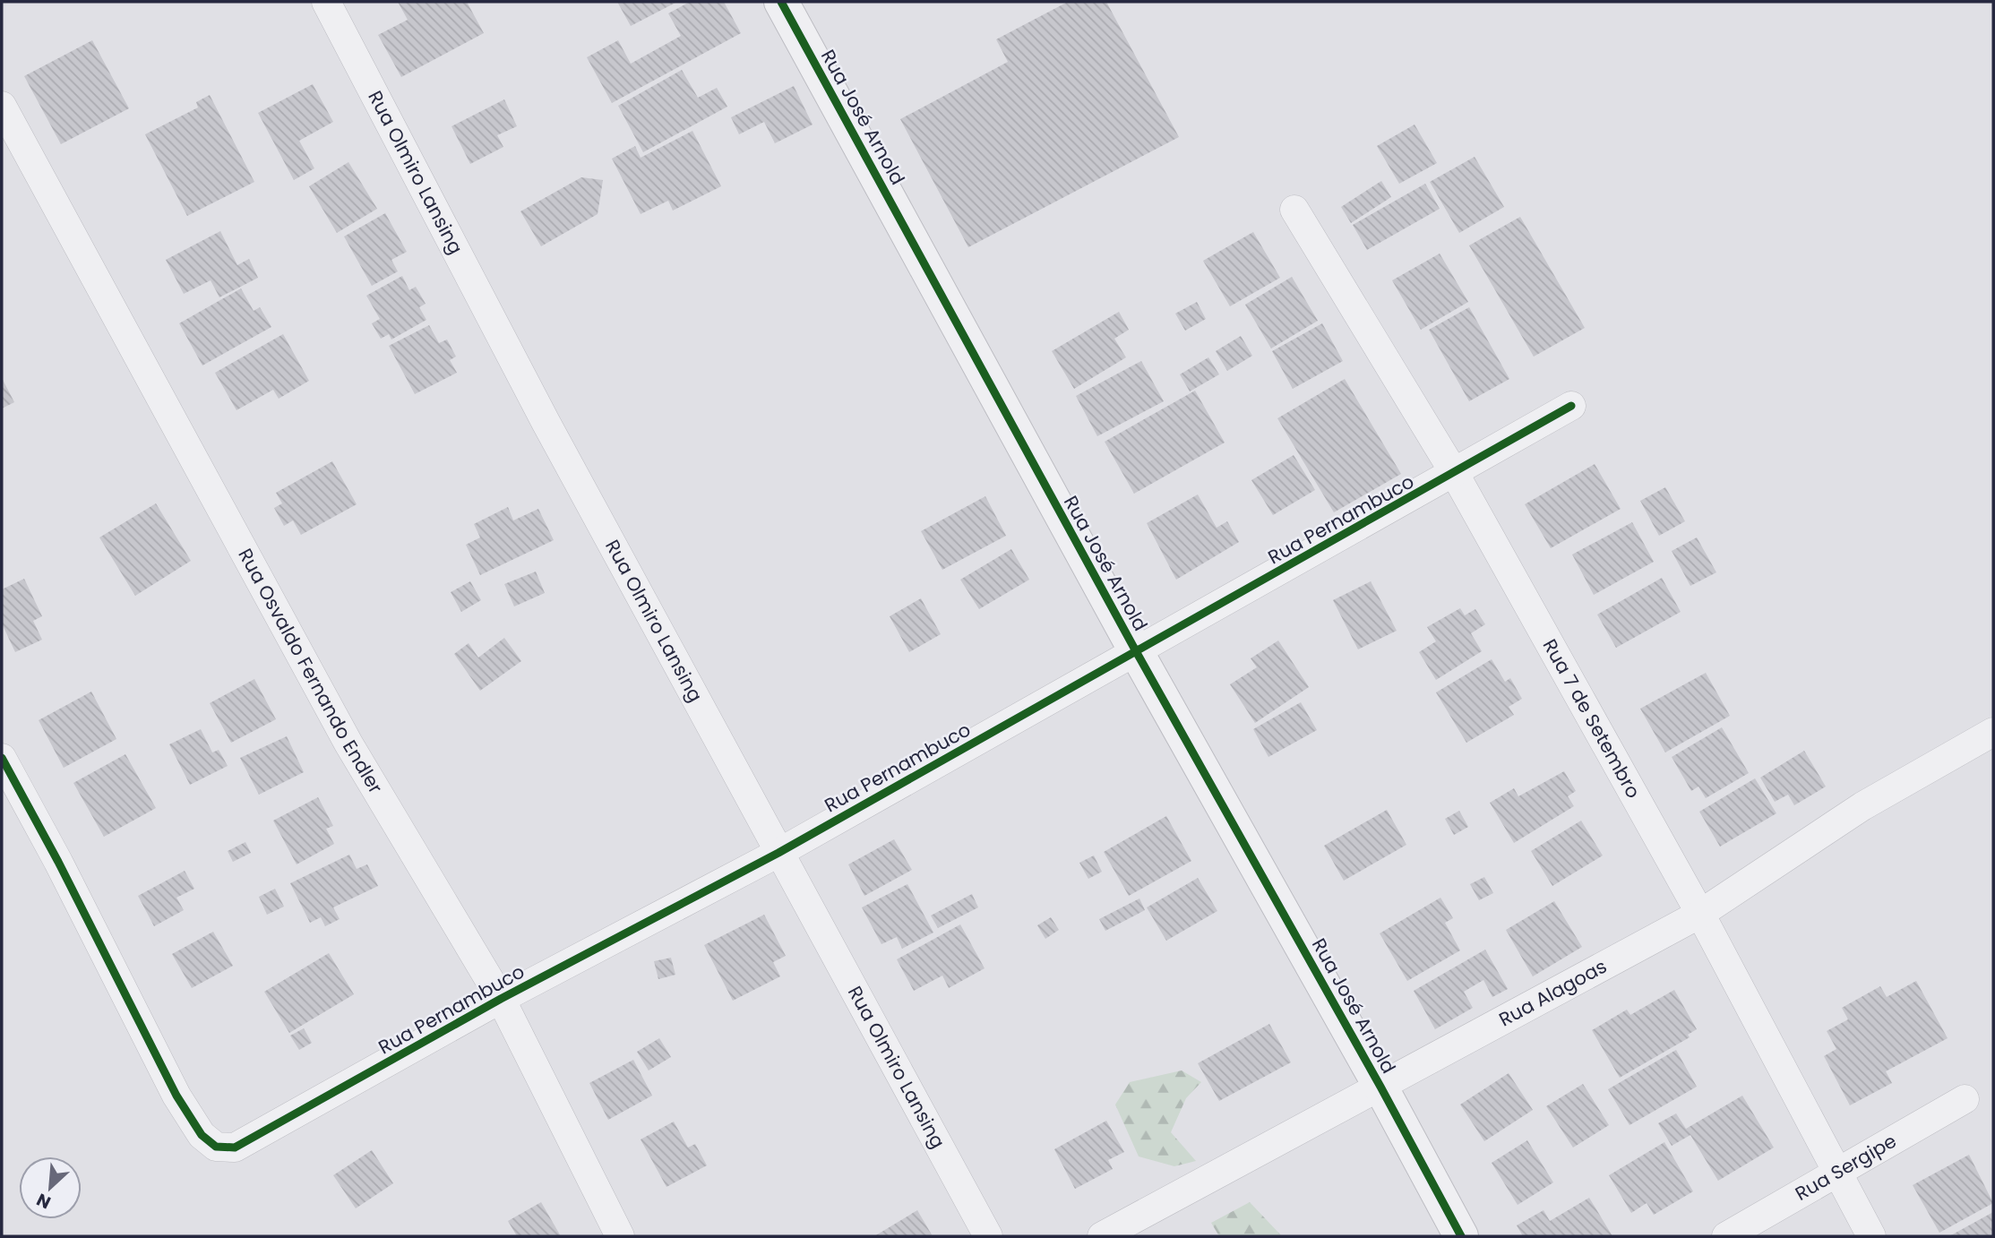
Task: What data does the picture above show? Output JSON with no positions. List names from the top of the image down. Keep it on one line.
{"streets":{"street":["Rua José Arnold","Rua Olmiro Lansing","Rua Pernambuco","Rua Osvaldo Fernando Endler","Rua 7 de Setembro","Rua Alagoas","Rua Sergipe"]},"crossings":[["Rua José Arnold","Rua Pernambuco"],["Rua José Arnold","Rua Alagoas"],["Rua Olmiro Lansing","Rua Pernambuco"],["Rua Pernambuco","Rua Osvaldo Fernando Endler"],["Rua Pernambuco","Rua 7 de Setembro"],["Rua 7 de Setembro","Rua Alagoas"],["Rua 7 de Setembro","Rua Sergipe"]],"north":"bottom left"}
